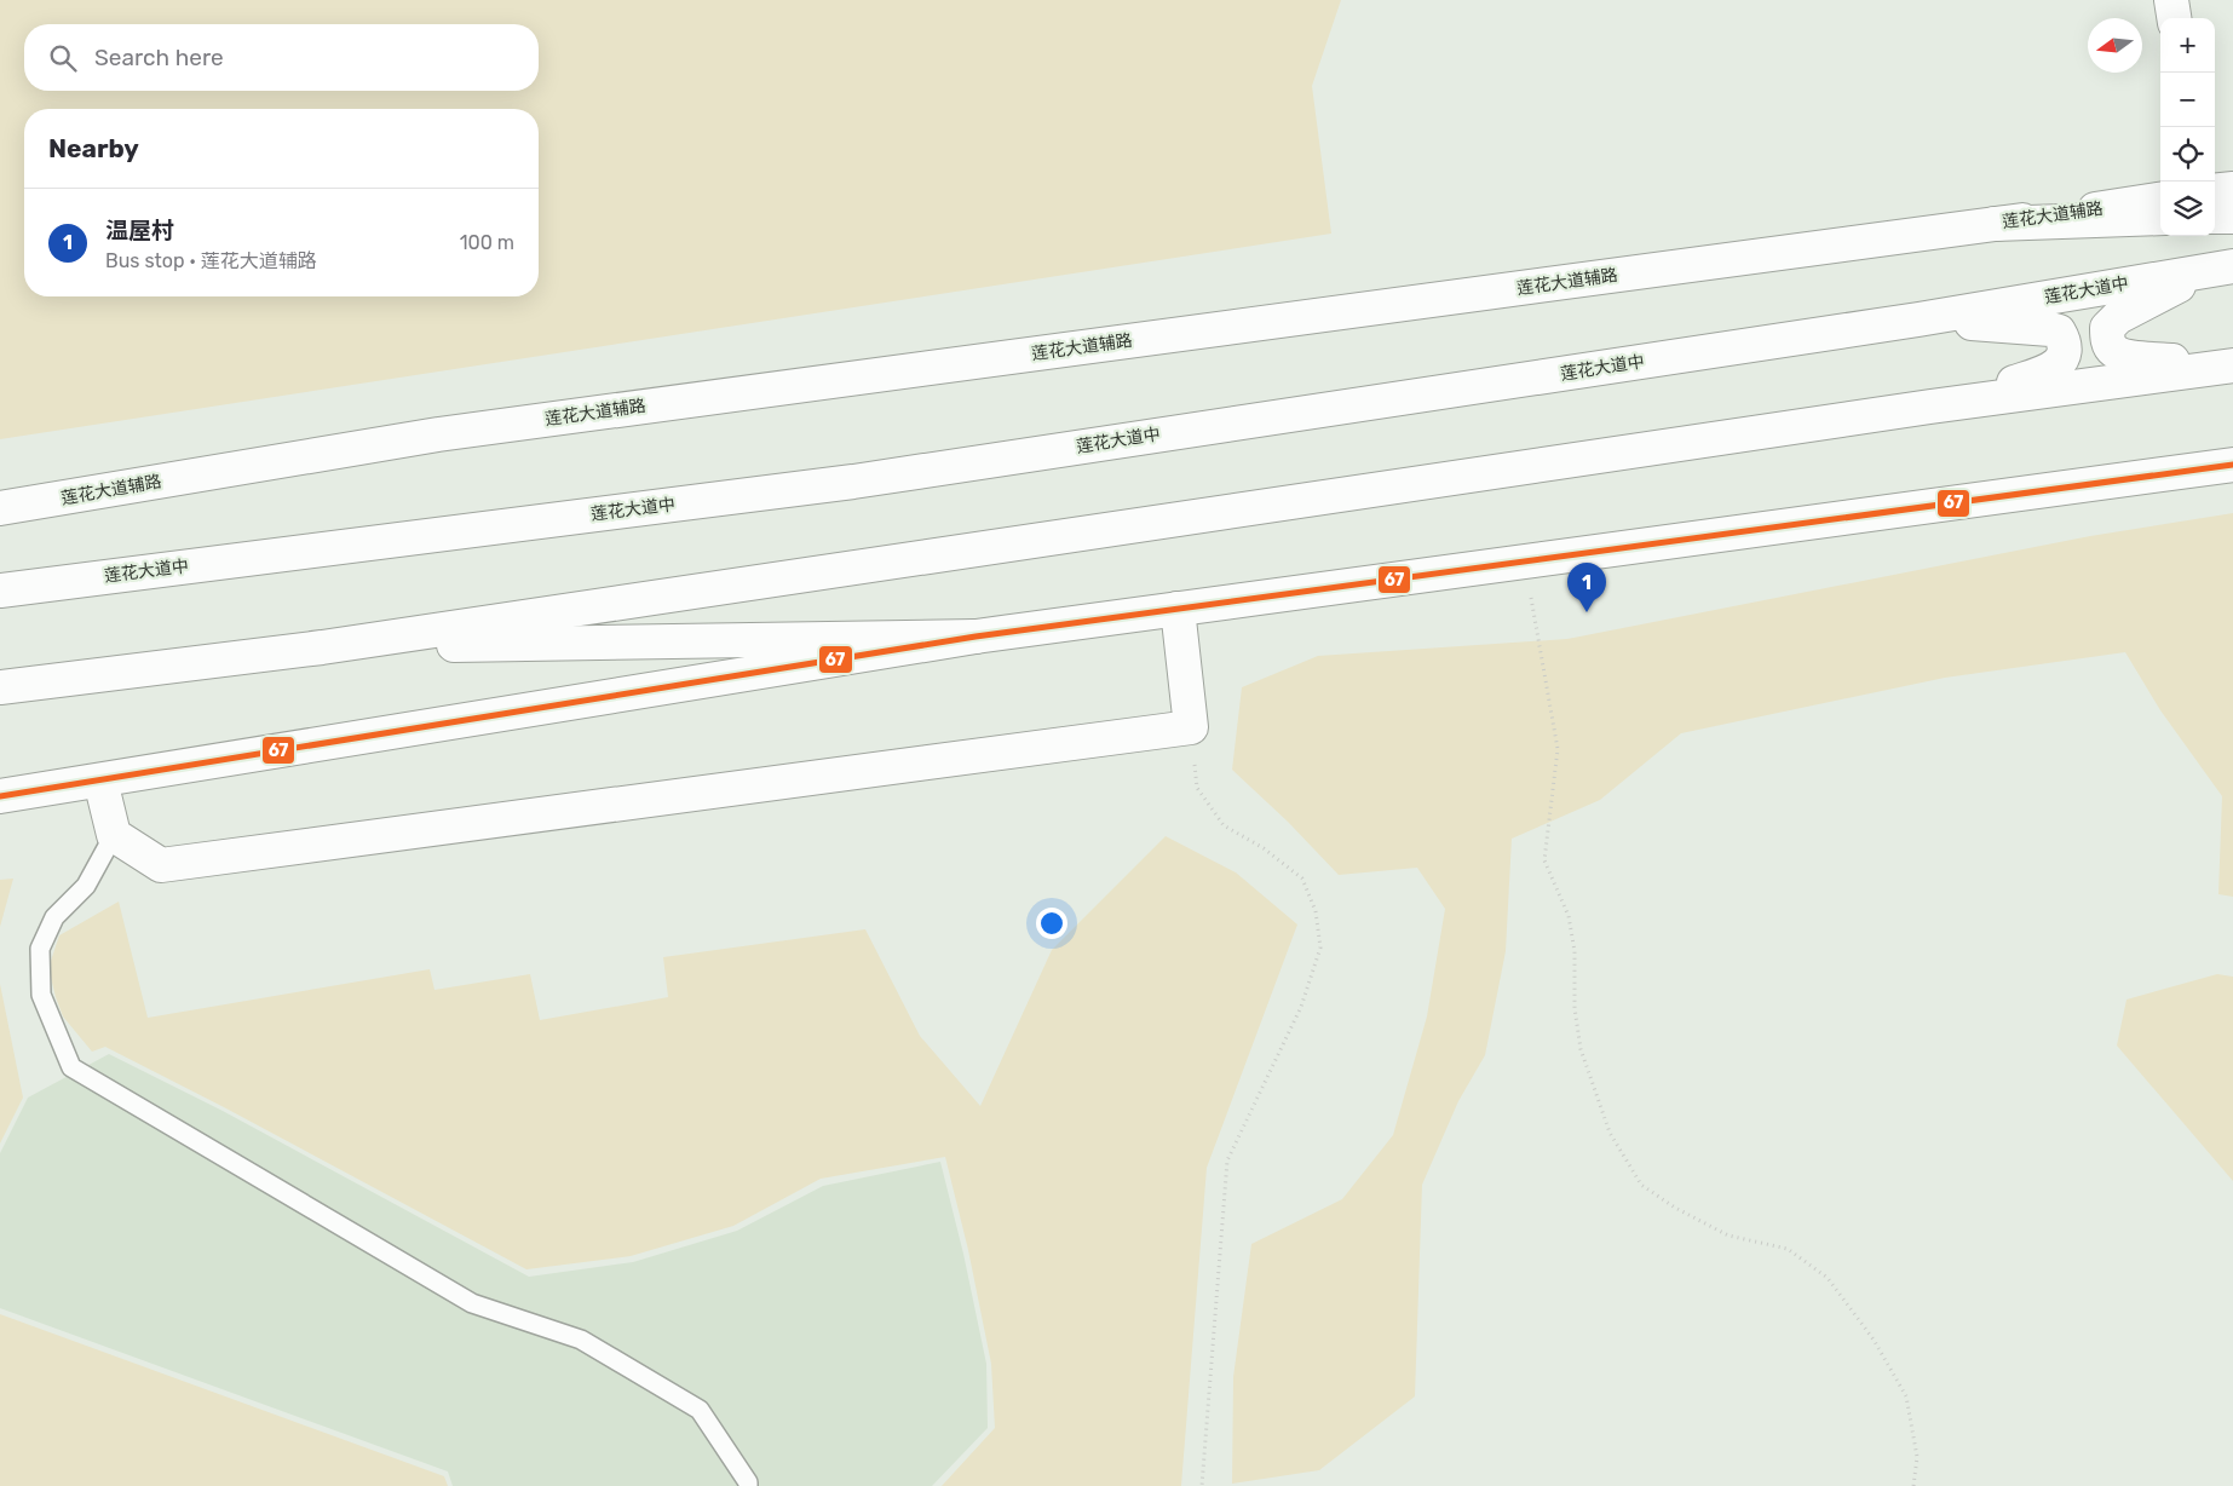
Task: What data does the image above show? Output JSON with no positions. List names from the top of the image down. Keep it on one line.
{"streets":{"main road":["莲花大道辅路","莲花大道中"]},"lines":["transit line 67"],"north":"left","page":{"map_buttons":["+","−"],"search":"Search here","heading":"Nearby","list":[{"mark":"1","name":"温屋村","note":"Bus stop · 莲花大道辅路","value":"100 m"}],"pins":"1"}}
